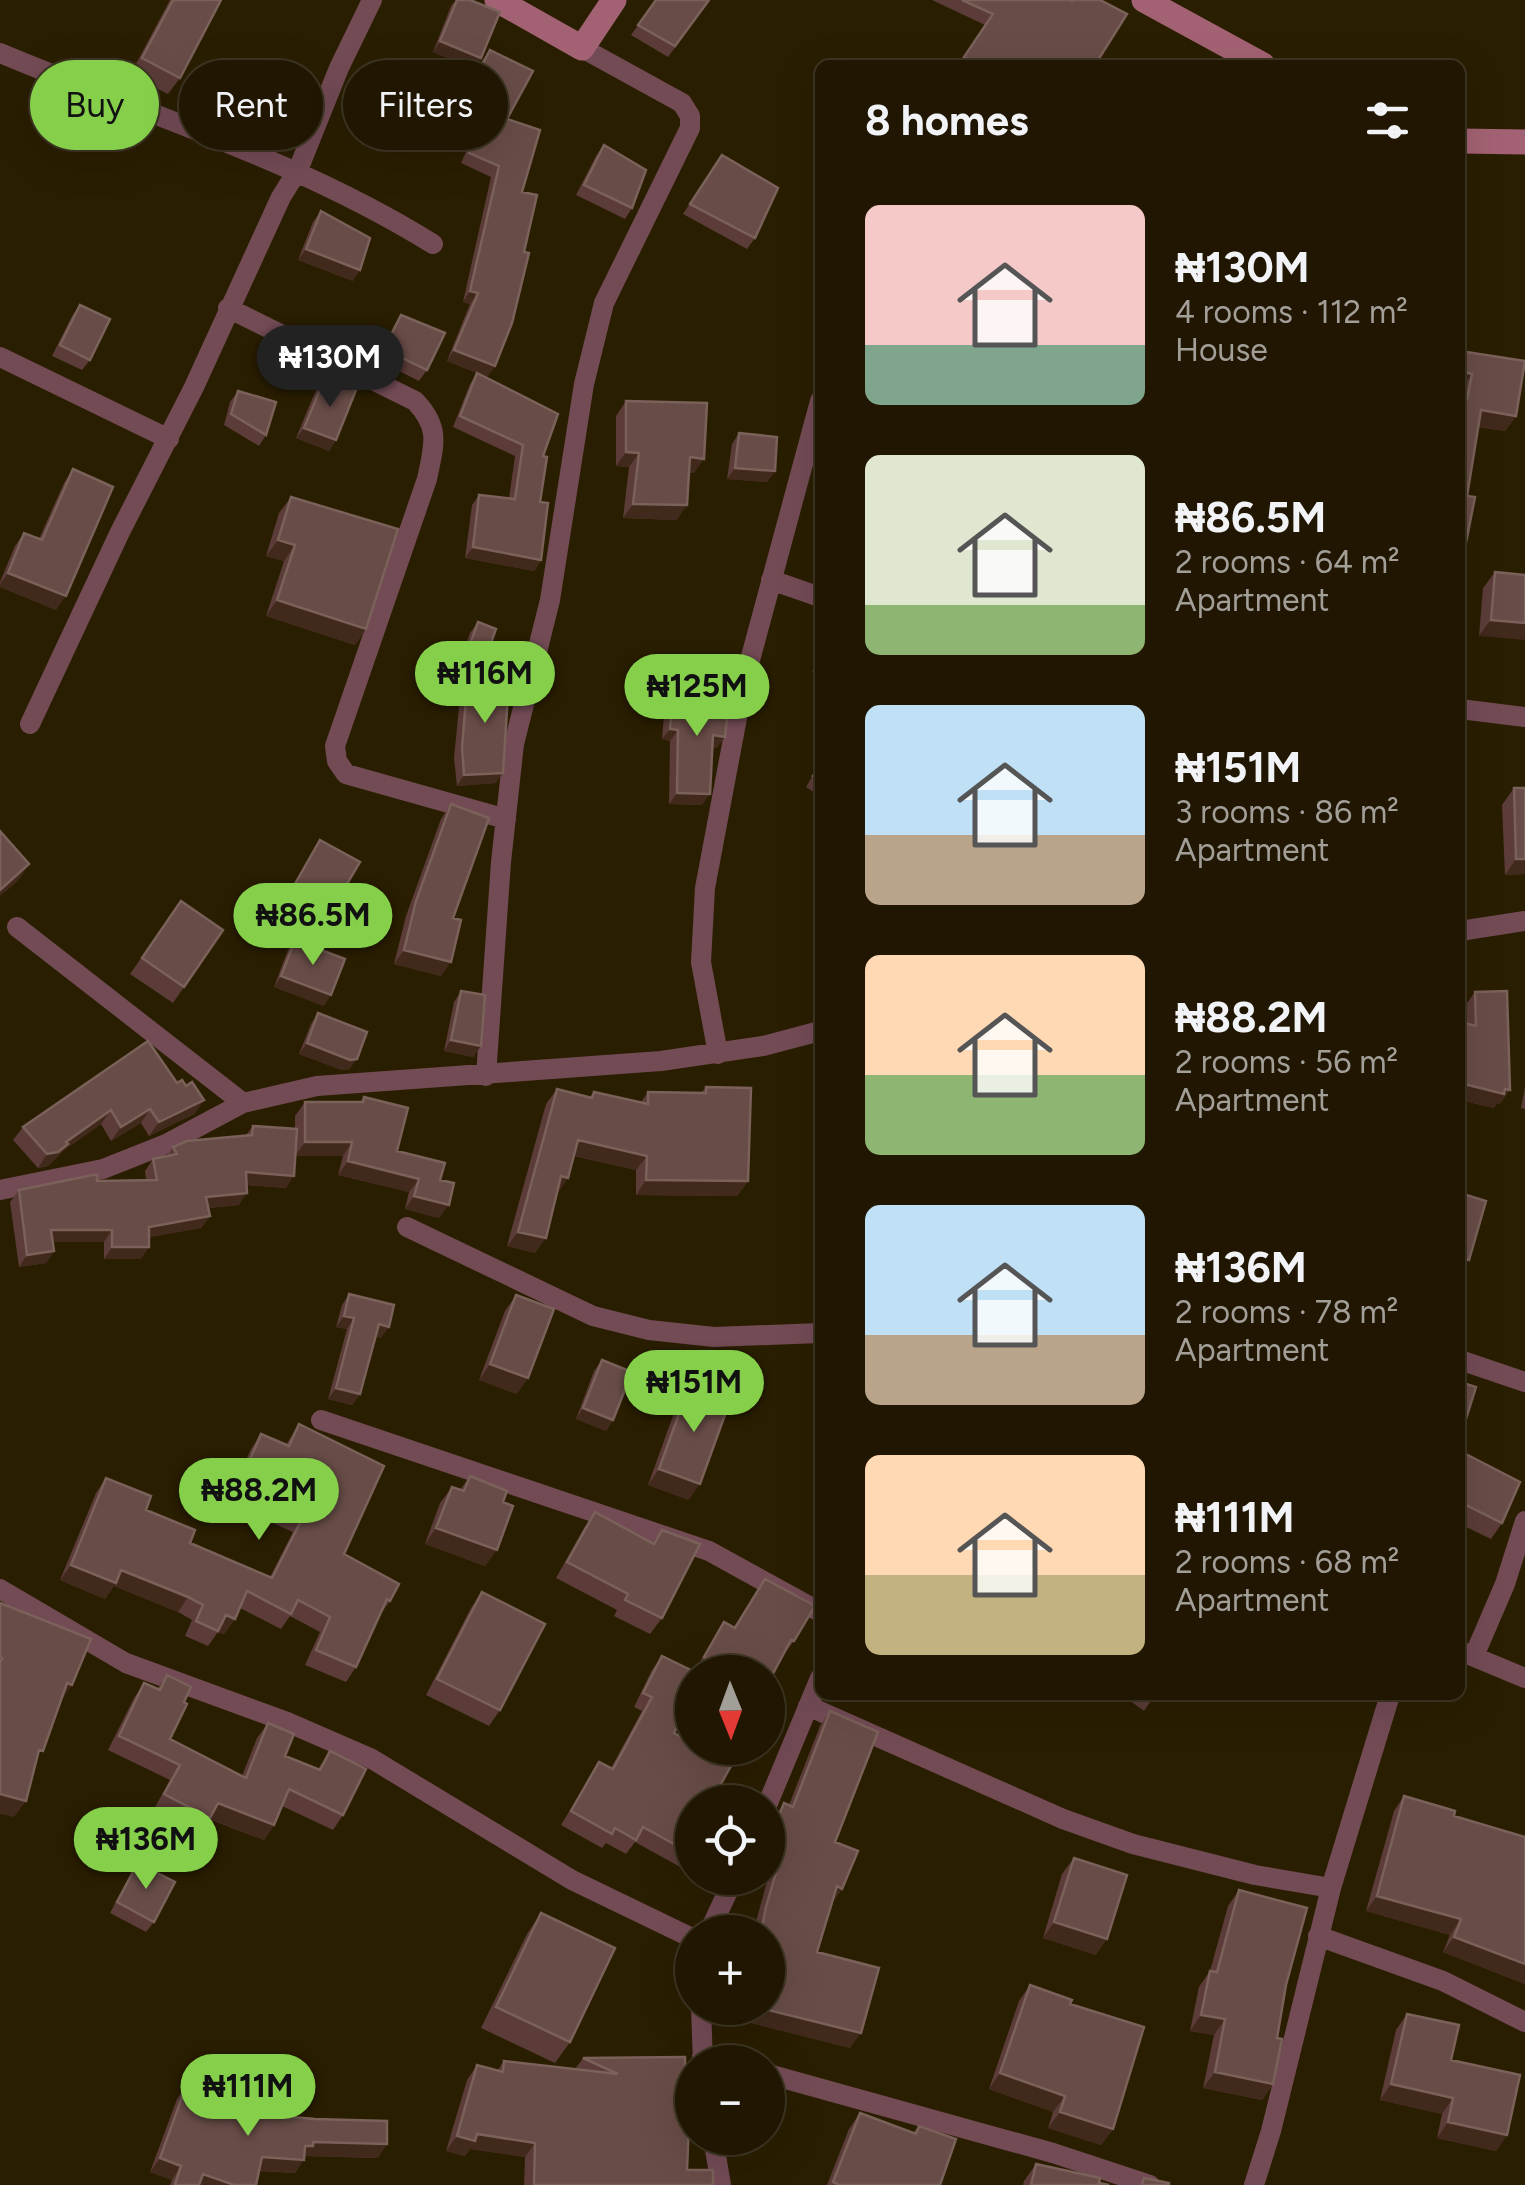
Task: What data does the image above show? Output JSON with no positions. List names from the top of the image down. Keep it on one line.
{"north":"bottom","page":{"chip":["Buy","Rent","Filters"],"heading":"8 homes","list":[{"name":"₦130M","note":"4 rooms · 112 m² · House"},{"name":"₦86.5M","note":"2 rooms · 64 m² · Apartment"},{"name":"₦151M","note":"3 rooms · 86 m² · Apartment"},{"name":"₦88.2M","note":"2 rooms · 56 m² · Apartment"},{"name":"₦136M","note":"2 rooms · 78 m² · Apartment"},{"name":"₦111M","note":"2 rooms · 68 m² · Apartment"}],"price":["₦130M","₦116M","₦125M","₦86.5M","₦151M","₦88.2M","₦136M","₦111M"],"map_buttons":["+","−"]}}
